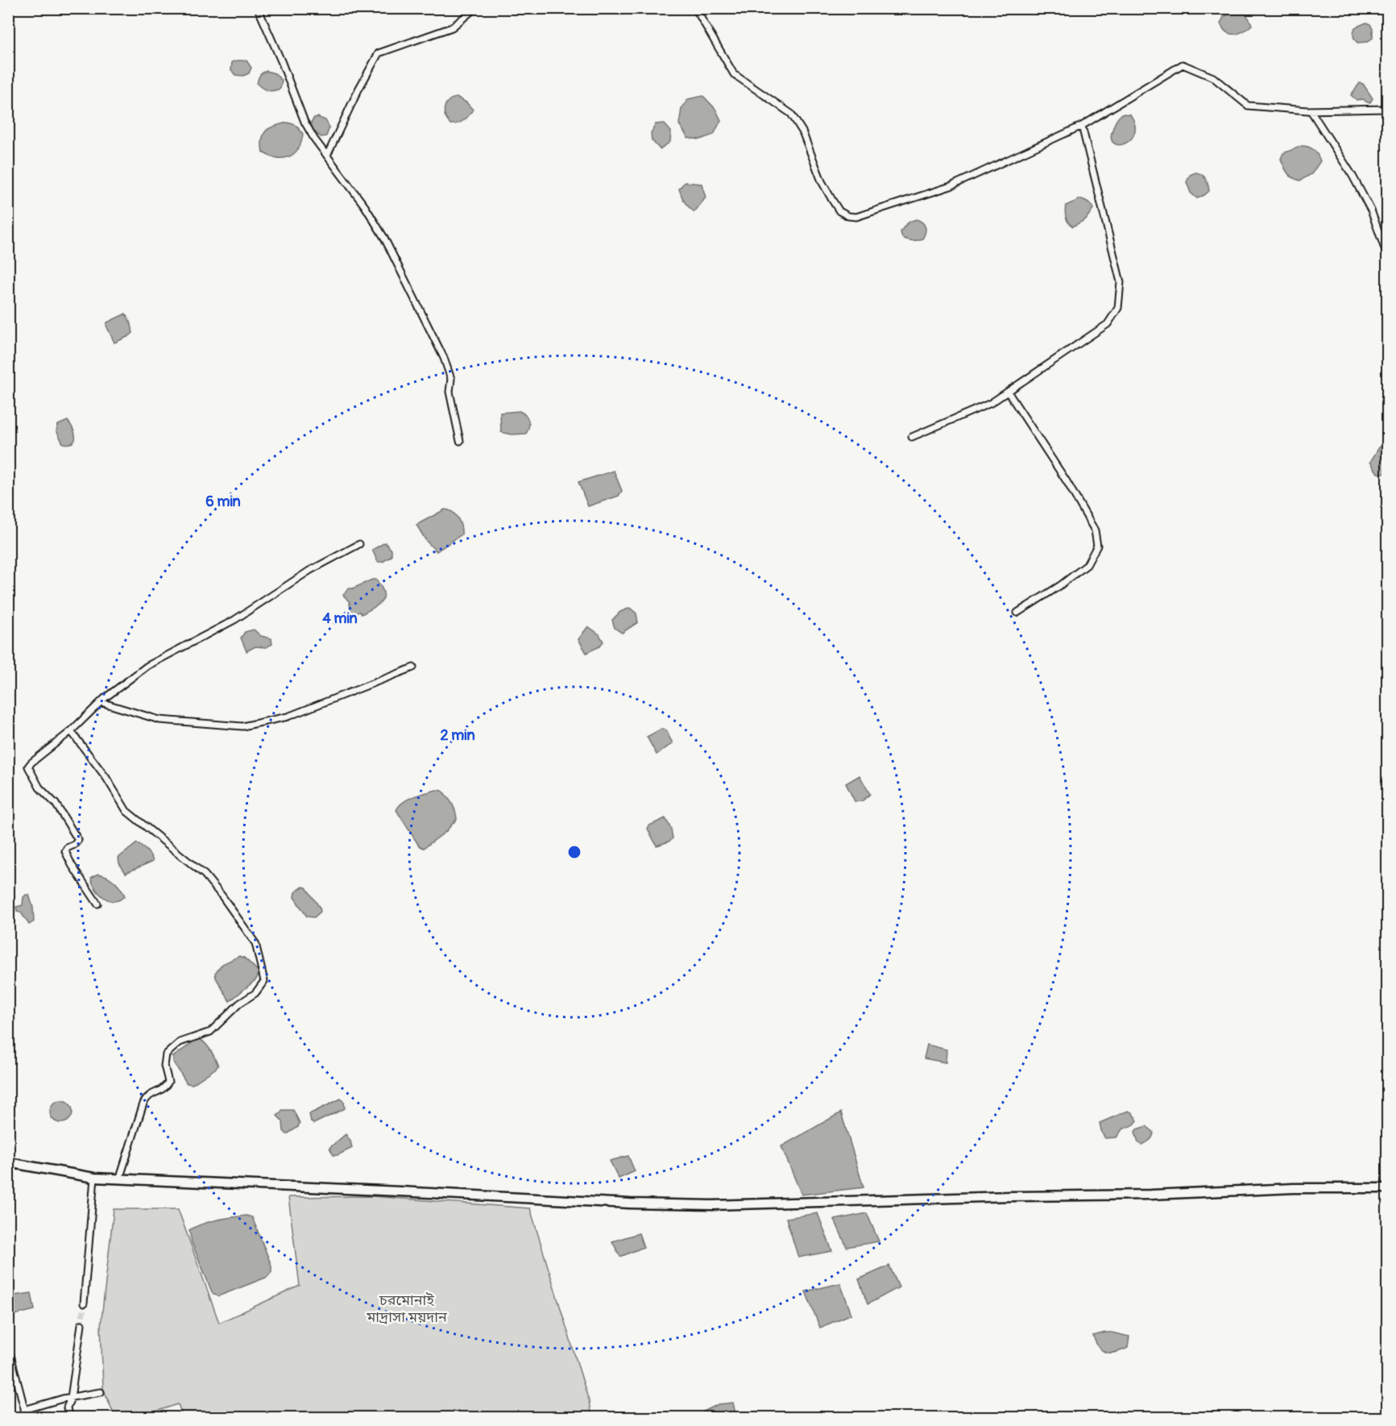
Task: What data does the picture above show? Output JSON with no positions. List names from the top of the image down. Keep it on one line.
{"parks":["চরমোনাই মাদ্রাসা ময়দান"],"rings":["6 min","4 min","2 min"]}
